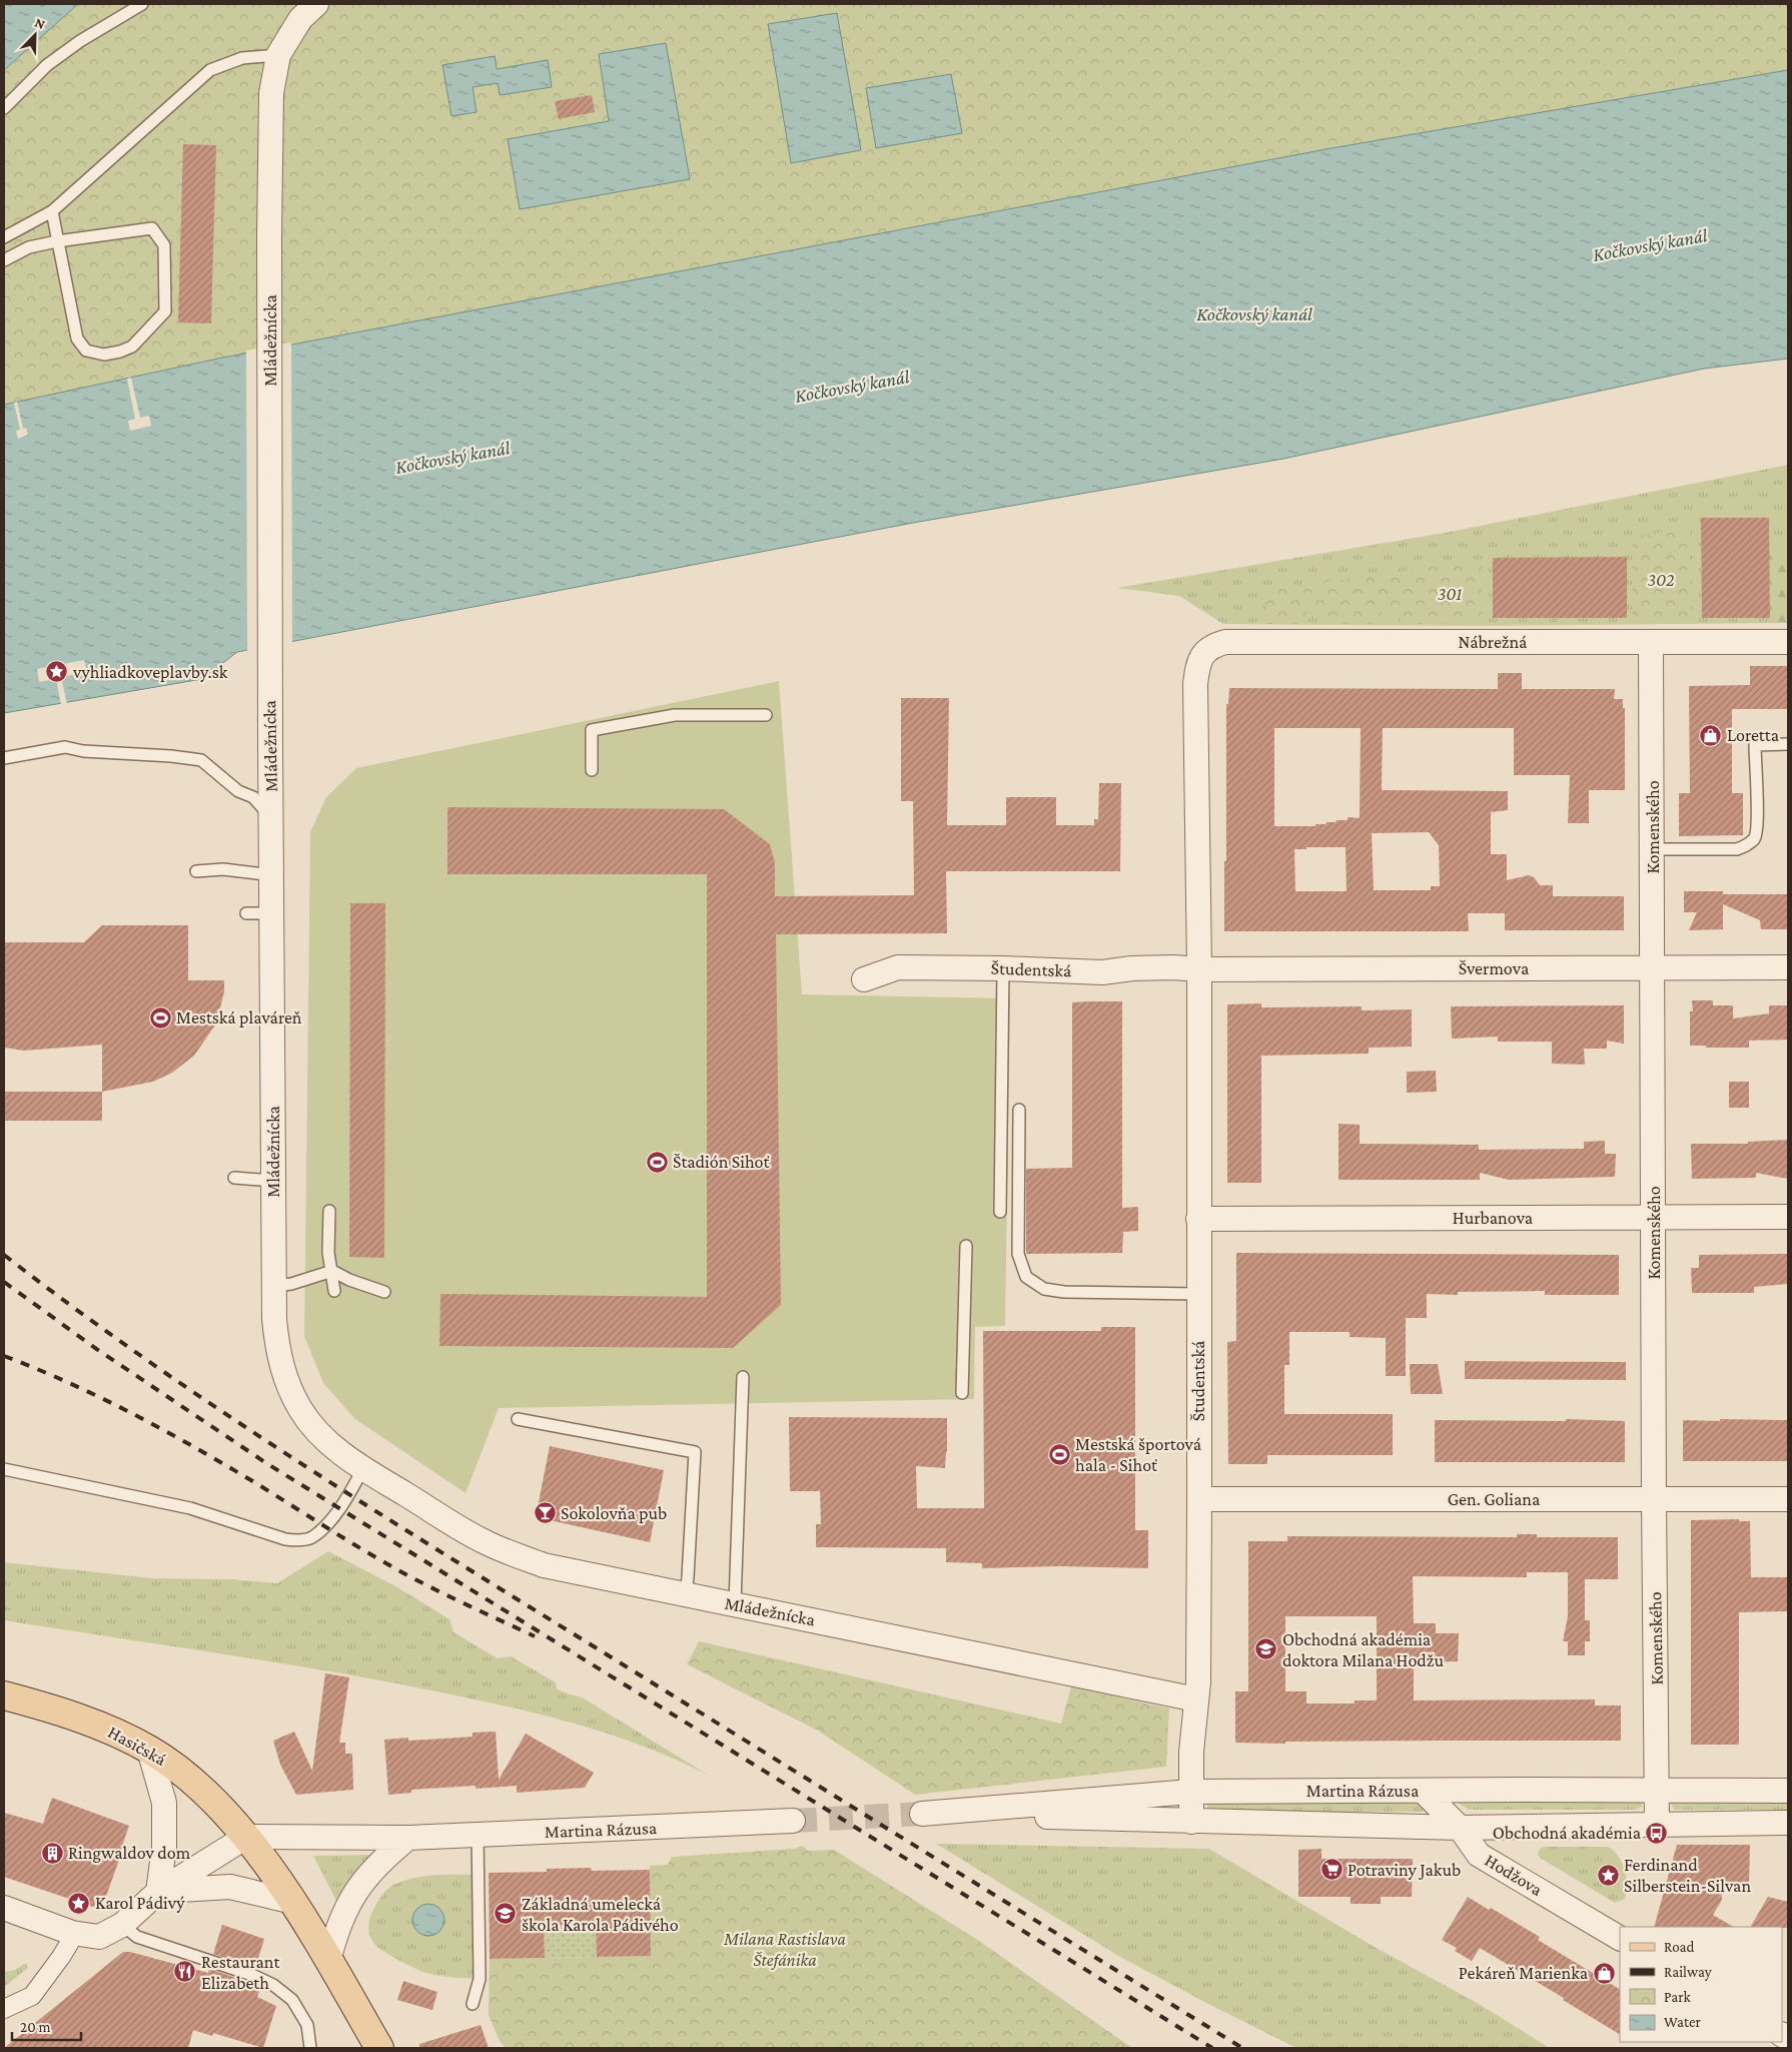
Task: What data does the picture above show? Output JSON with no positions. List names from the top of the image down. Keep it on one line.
{"streets":{"main road":["Hasičská"],"street":["Mládežnícka","Nábrežná","Komenského","Švermova","Študentská","Hurbanova","Gen. Goliana","Martina Rázusa","Hodžova"]},"crossings":[["Mládežnícka","Študentská"],["Nábrežná","Komenského"],["Nábrežná","Študentská"],["Komenského","Švermova"],["Komenského","Hurbanova"],["Komenského","Gen. Goliana"],["Komenského","Martina Rázusa"],["Švermova","Študentská"],["Študentská","Hurbanova"],["Študentská","Gen. Goliana"],["Študentská","Martina Rázusa"],["Hasičská","Martina Rázusa"],["Martina Rázusa","Hodžova"]],"water":["Kočkovský kanál"],"parks":["302","301","Milana Rastislava Štefánika"],"places":{"place":["vyhliadkoveplavby.sk","Ferdinand Silberstein-Silvan","Karol Pádivý"],"shop":["Loretta","Pekáreň Marienka"],"sports":["Mestská plaváreň","Štadión Sihoť","Mestská športová hala - Sihoť"],"bar":["Sokolovňa pub"],"school or university":["Obchodná akadémia doktora Milana Hodžu","Základná umelecká škola Karola Pádivého"],"bus stop":["Obchodná akadémia"],"building":["Ringwaldov dom"],"supermarket":["Potraviny Jakub"],"restaurant":["Restaurant Elizabeth"]},"legend":["Road","Railway","Park","Water"],"scale_bar":"20 m","north":"top right"}
